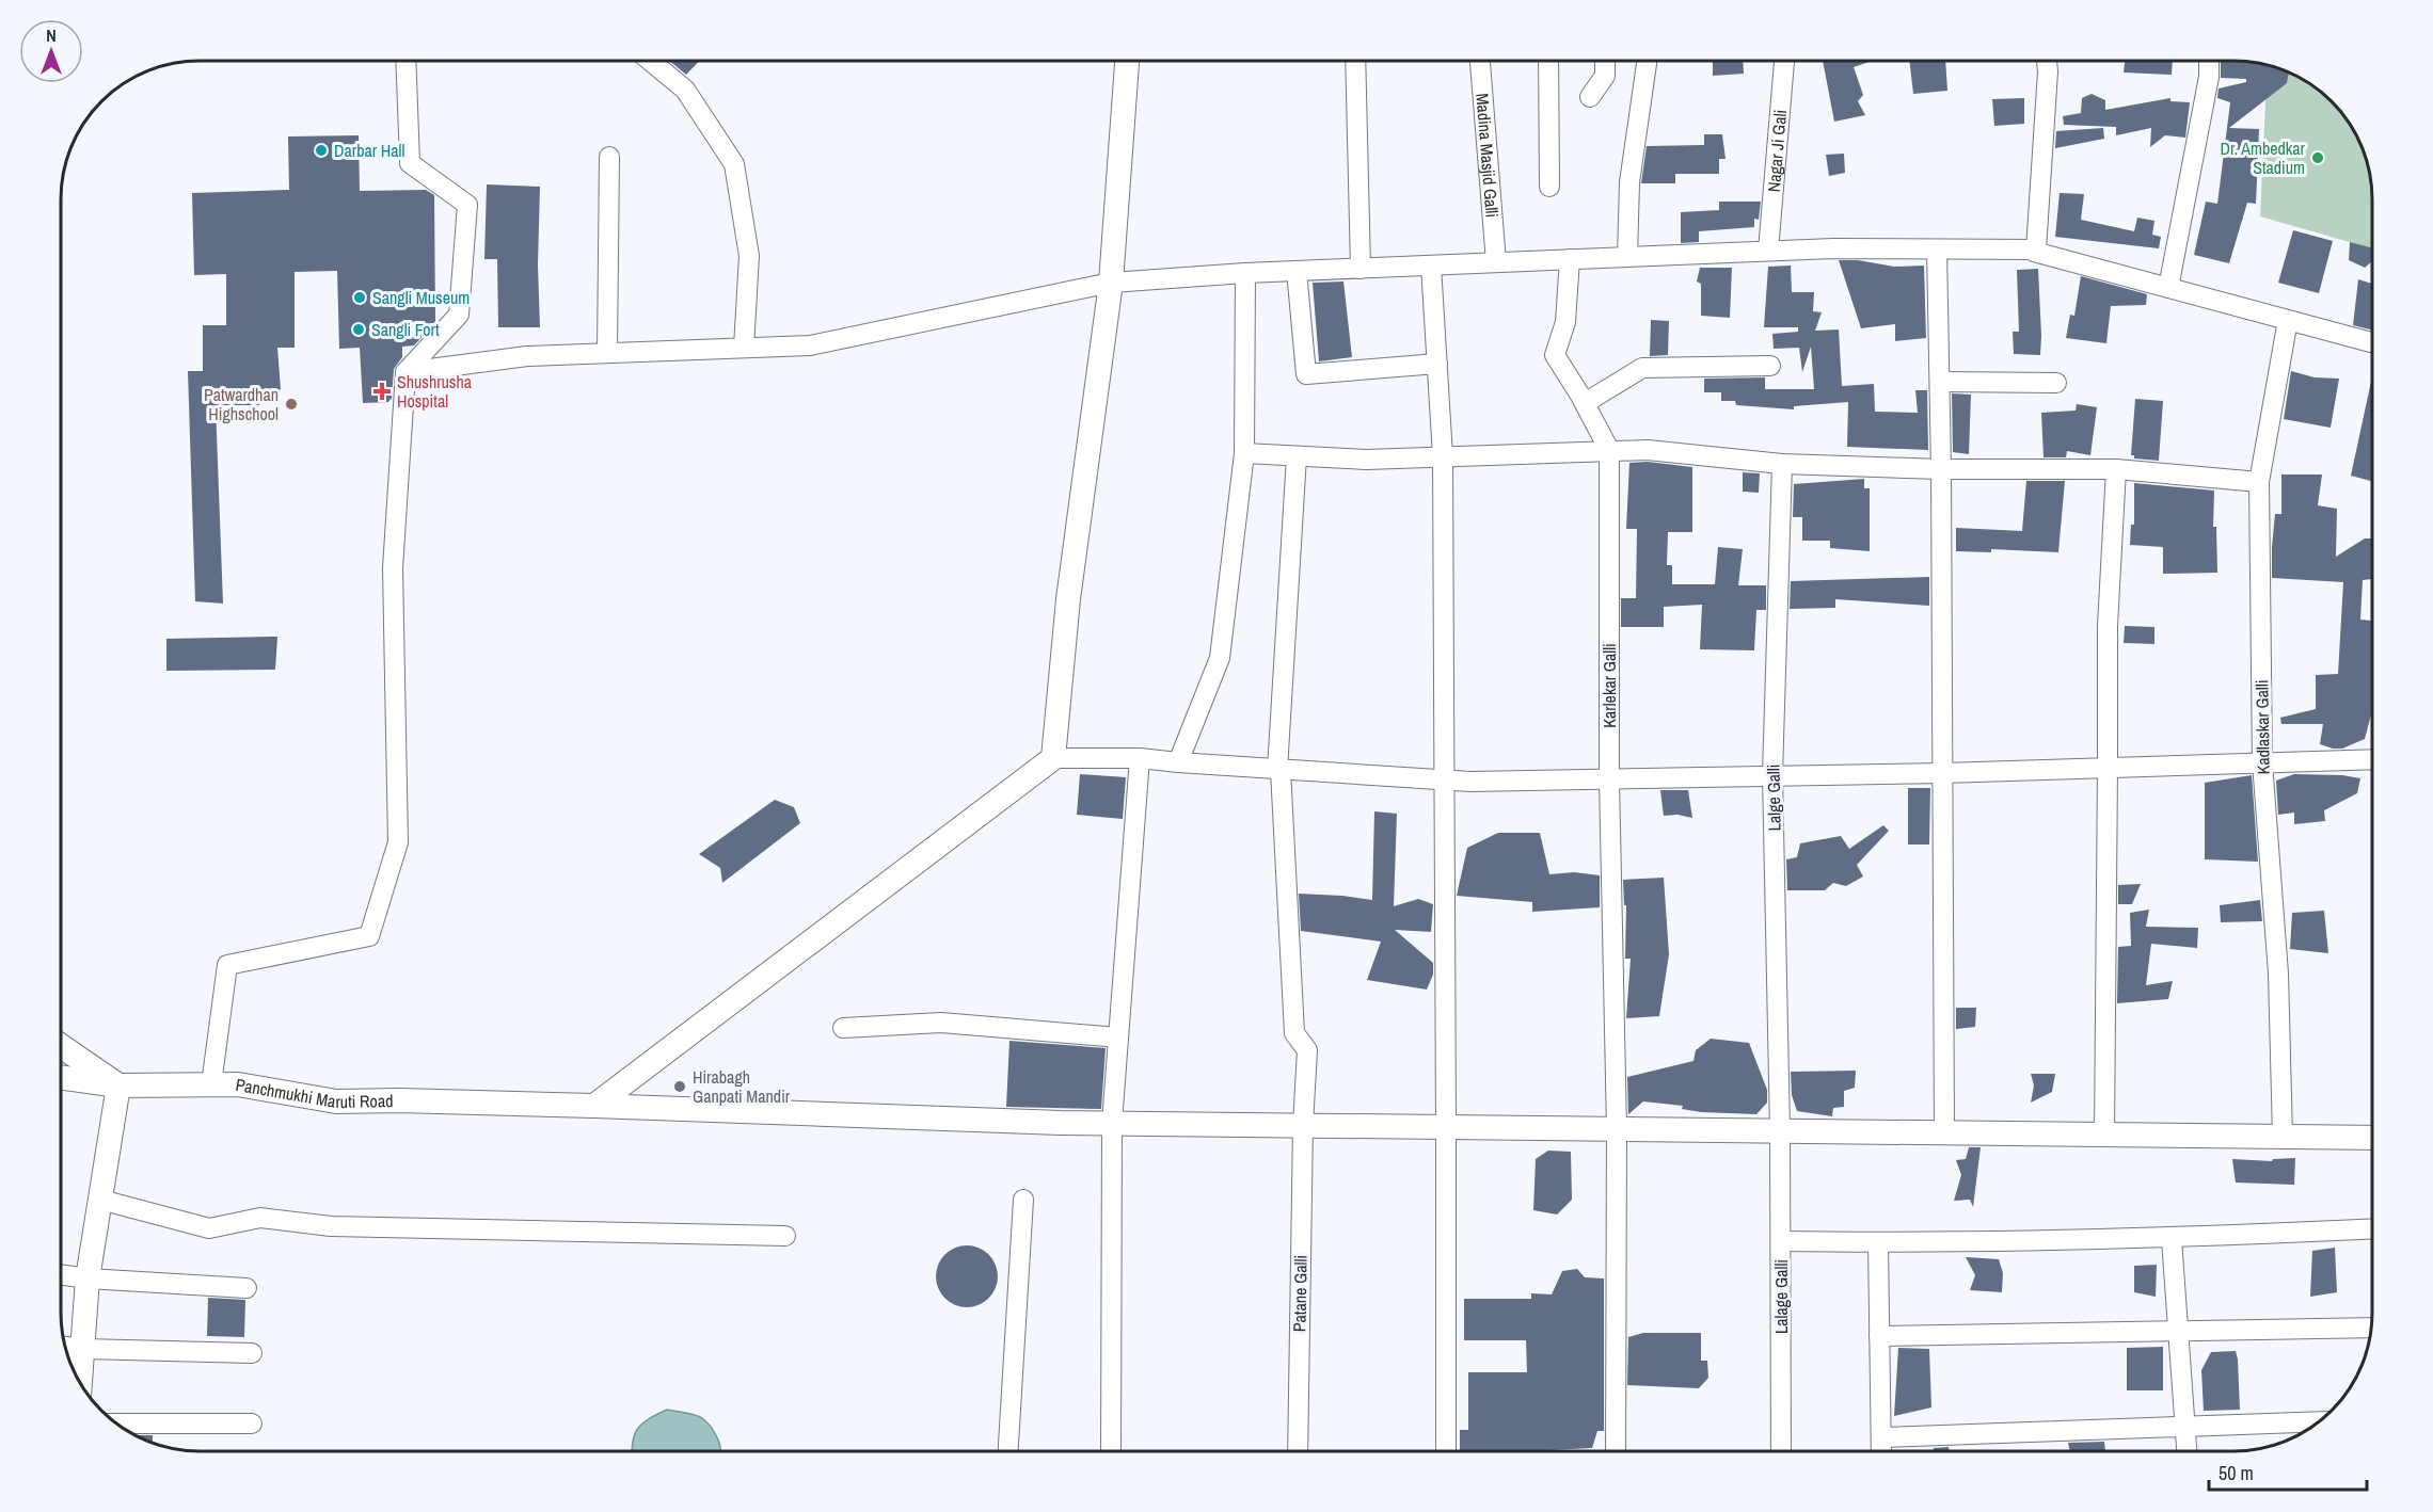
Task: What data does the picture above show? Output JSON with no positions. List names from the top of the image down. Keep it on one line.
{"streets":{"street":["Nagar Ji Gali","Madina Masjid Galli","Karlekar Galli","Kadlaskar Galli","Lalge Galli","Panchmukhi Maruti Road","Patane Galli","Lalage Galli"]},"crossings":[["Karlekar Galli","Panchmukhi Maruti Road"],["Kadlaskar Galli","Panchmukhi Maruti Road"],["Lalge Galli","Panchmukhi Maruti Road"],["Lalge Galli","Lalage Galli"],["Panchmukhi Maruti Road","Patane Galli"],["Panchmukhi Maruti Road","Lalage Galli"]],"places":{"other":["Darbar Hall","Dr. Ambedkar Stadium","Sangli Museum","Sangli Fort","Patwardhan Highschool","Hirabagh Ganpati Mandir"],"health":["Shushrusha Hospital"]},"scale_bar":"50 m","north":"top"}
